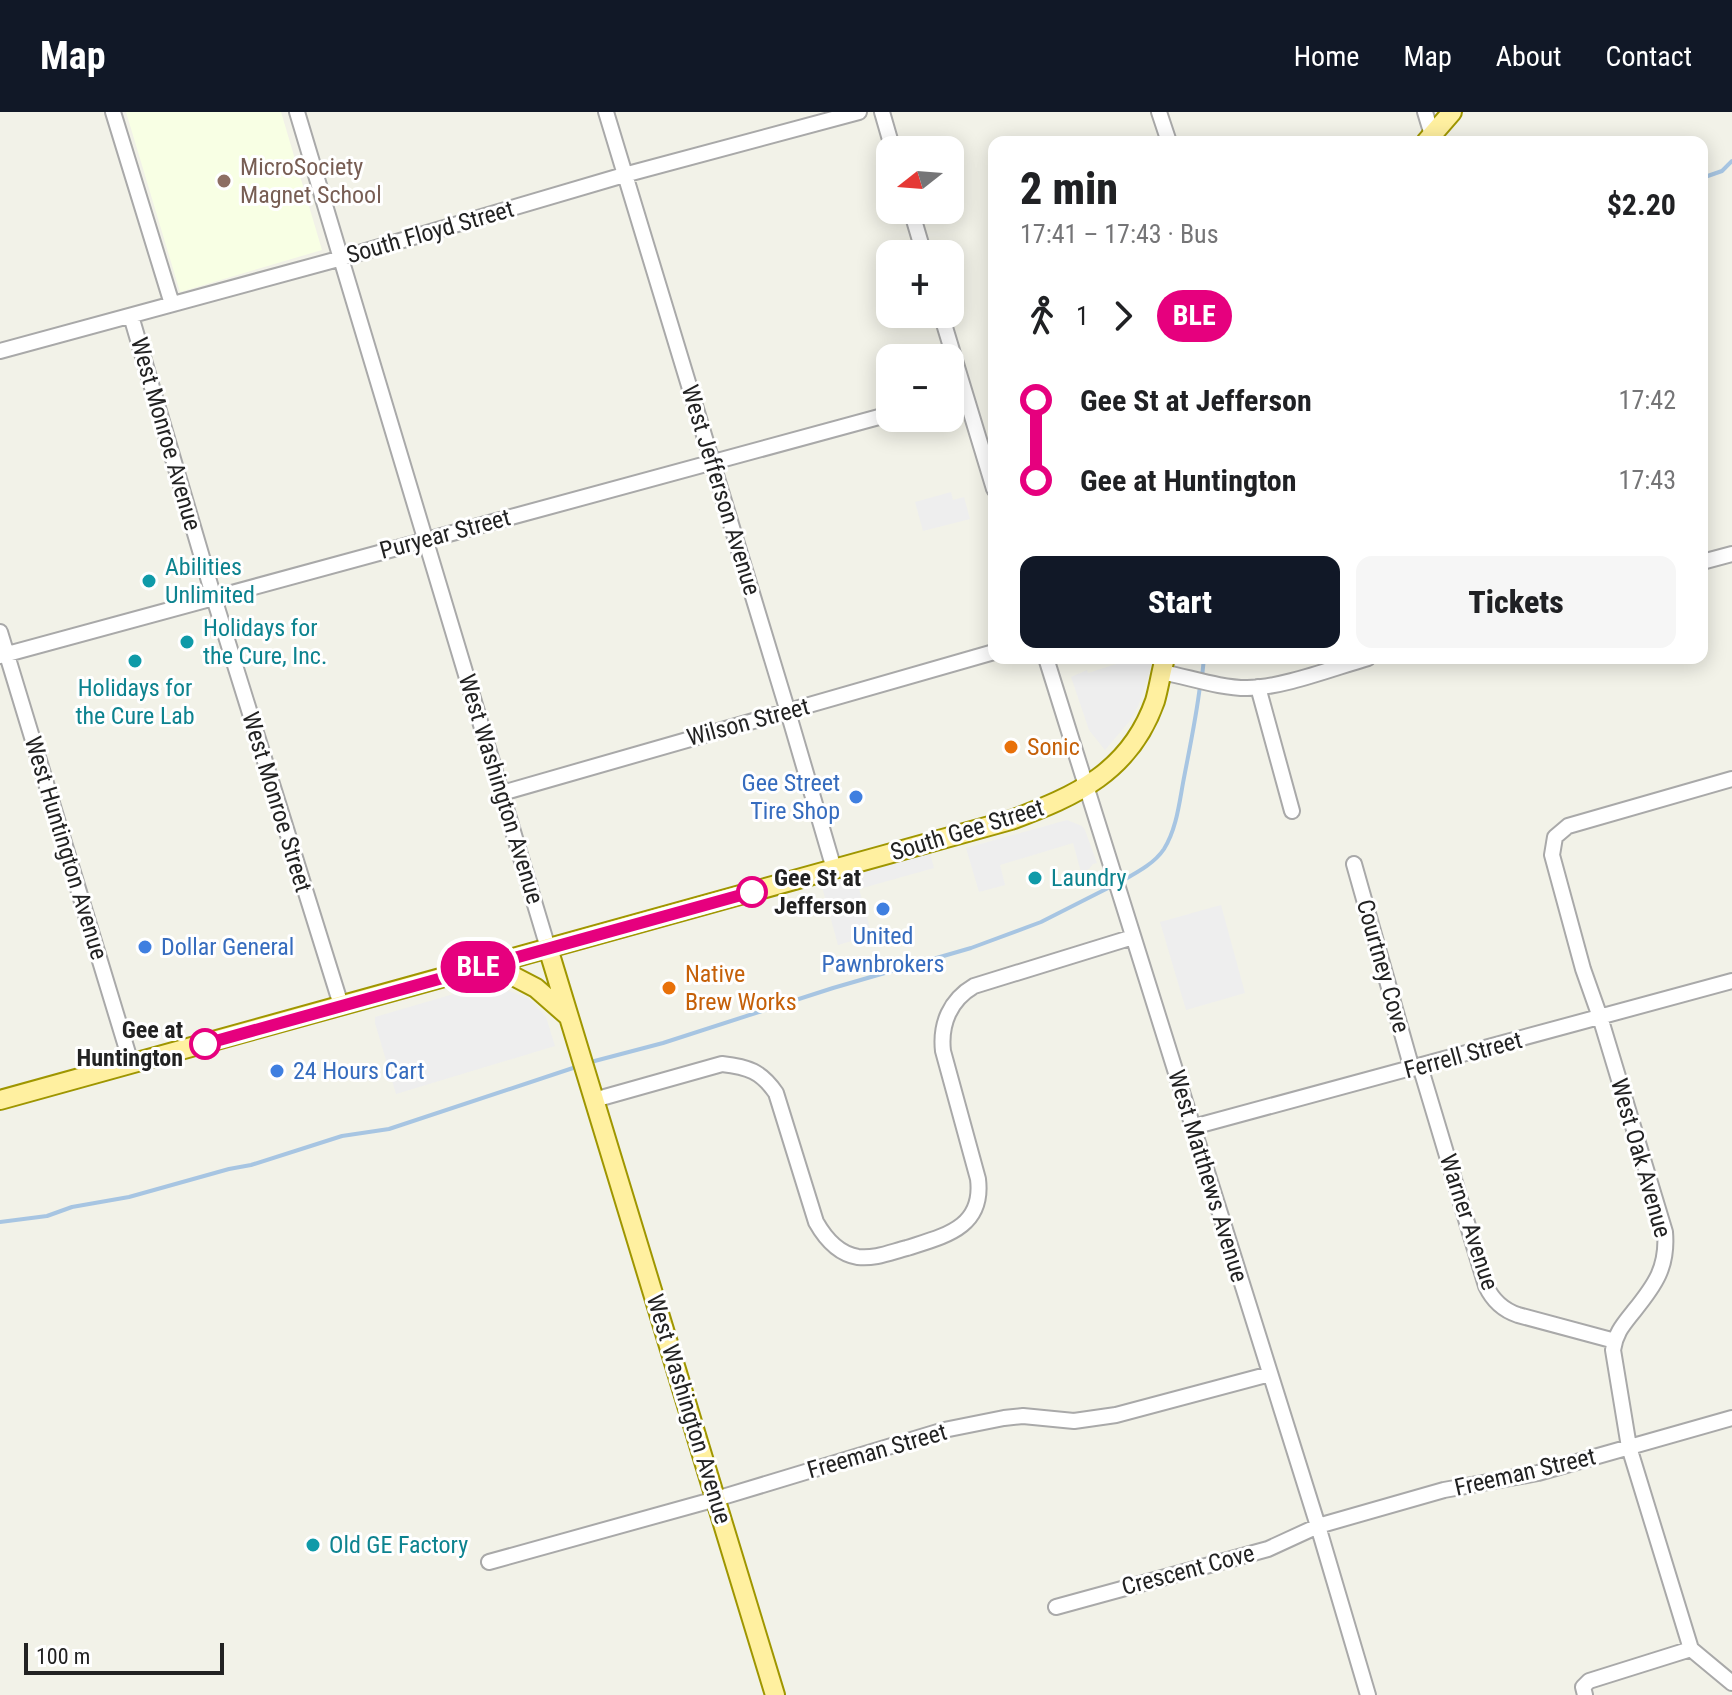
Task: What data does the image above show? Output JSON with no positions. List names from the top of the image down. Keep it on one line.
{"streets":{"main road":["West Washington Avenue","South Gee Street"],"street":["South Floyd Street","West Monroe Avenue","West Jefferson Avenue","Puryear Street","Wilson Street","West Monroe Street","West Huntington Avenue","Courtney Cove","Ferrell Street","West Oak Avenue","West Matthews Avenue","Warner Avenue","Freeman Street","Crescent Cove"]},"crossings":[["South Floyd Street","West Monroe Avenue"],["South Floyd Street","West Jefferson Avenue"],["South Floyd Street","West Washington Avenue"],["West Monroe Avenue","Puryear Street"],["West Monroe Avenue","West Monroe Street"],["West Jefferson Avenue","Puryear Street"],["West Jefferson Avenue","Wilson Street"],["West Jefferson Avenue","South Gee Street"],["Puryear Street","West Washington Avenue"],["Puryear Street","West Monroe Street"],["Puryear Street","West Huntington Avenue"],["Wilson Street","West Washington Avenue"],["West Washington Avenue","South Gee Street"],["West Washington Avenue","Freeman Street"],["West Monroe Street","South Gee Street"],["South Gee Street","West Huntington Avenue"],["South Gee Street","West Matthews Avenue"],["Courtney Cove","Ferrell Street"],["Courtney Cove","Warner Avenue"],["Ferrell Street","West Oak Avenue"],["Ferrell Street","West Matthews Avenue"],["Ferrell Street","Warner Avenue"],["West Oak Avenue","Warner Avenue"],["West Matthews Avenue","Freeman Street"],["West Matthews Avenue","Crescent Cove"],["Freeman Street","Crescent Cove"]],"places":["MicroSociety Magnet School","Abilities Unlimited","Holidays for the Cure, Inc.","Holidays for the Cure Lab","Sonic","Gee Street Tire Shop","Laundry","Gee St at Jefferson","United Pawnbrokers","Dollar General","Native Brew Works","Gee at Huntington","24 Hours Cart","Old GE Factory"],"lines":["bus line BLE"],"scale_bar":"100 m","north":"left","page":{"header":"Map","nav":["Home","Map","About","Contact"],"on_map":"BLE","map_buttons":["+","−"],"heading":["2 min","17:41 – 17:43 · Bus","$2.20"],"legs":["1","BLE"],"list":[{"name":"Gee St at Jefferson","value":"17:42"},{"name":"Gee at Huntington","value":"17:43"}],"buttons":["Start","Tickets"],"scale":"100 m"}}
